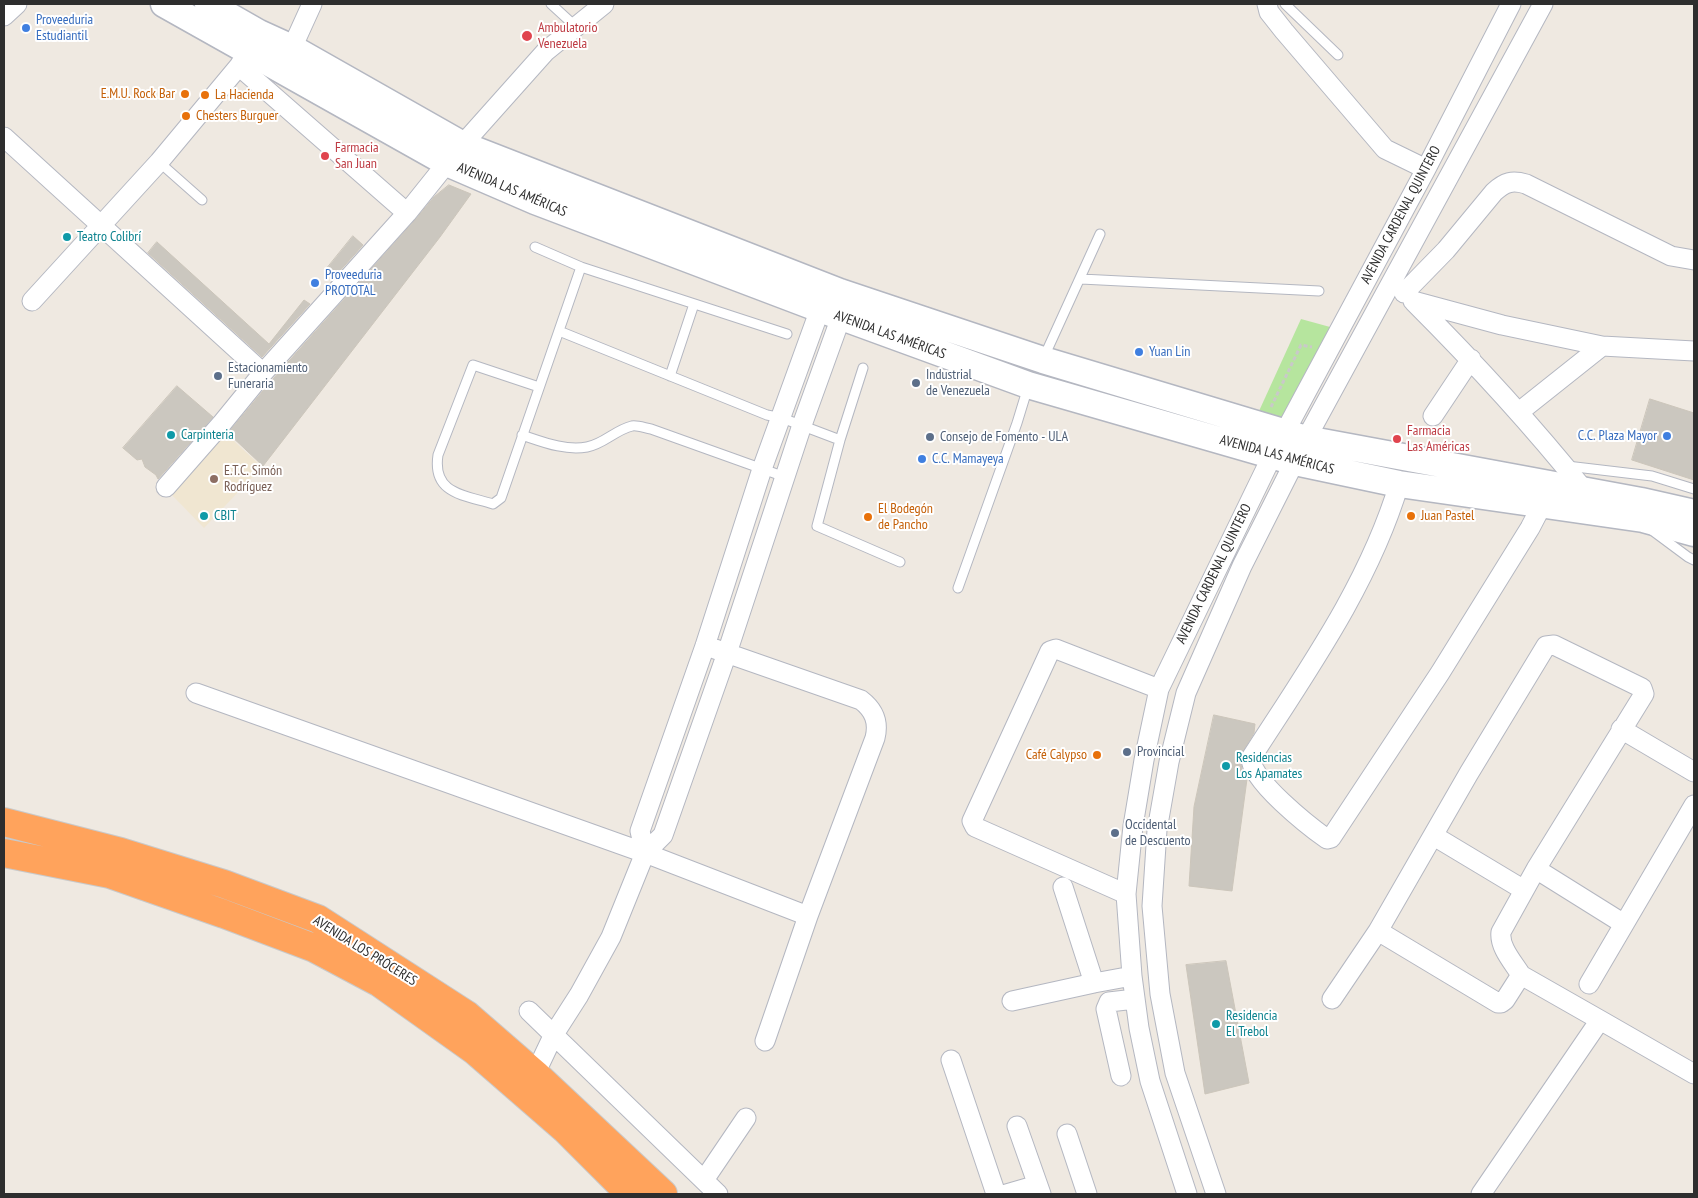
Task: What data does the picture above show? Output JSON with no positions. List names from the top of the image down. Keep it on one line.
{"streets":{"highway":["AVENIDA LOS PRÓCERES"],"street":["AVENIDA LAS AMÉRICAS","AVENIDA CARDENAL QUINTERO"]},"crossings":[["AVENIDA LAS AMÉRICAS","AVENIDA CARDENAL QUINTERO"]],"places":["Proveeduria Estudiantil","Ambulatorio Venezuela","E.M.U. Rock Bar","La Hacienda","Chesters Burguer","Farmacia San Juan","Teatro Colibrí","Proveeduria PROTOTAL","Yuan Lin","Estacionamiento Funeraria","Industrial de Venezuela","Carpinteria","C.C. Plaza Mayor","Consejo de Fomento - ULA","Farmacia Las Américas","C.C. Mamayeya","E.T.C. Simón Rodríguez","CBIT","Juan Pastel","El Bodegón de Pancho","Provincial","Café Calypso","Residencias Los Apamates","Occidental de Descuento","Residencia El Trebol"]}
